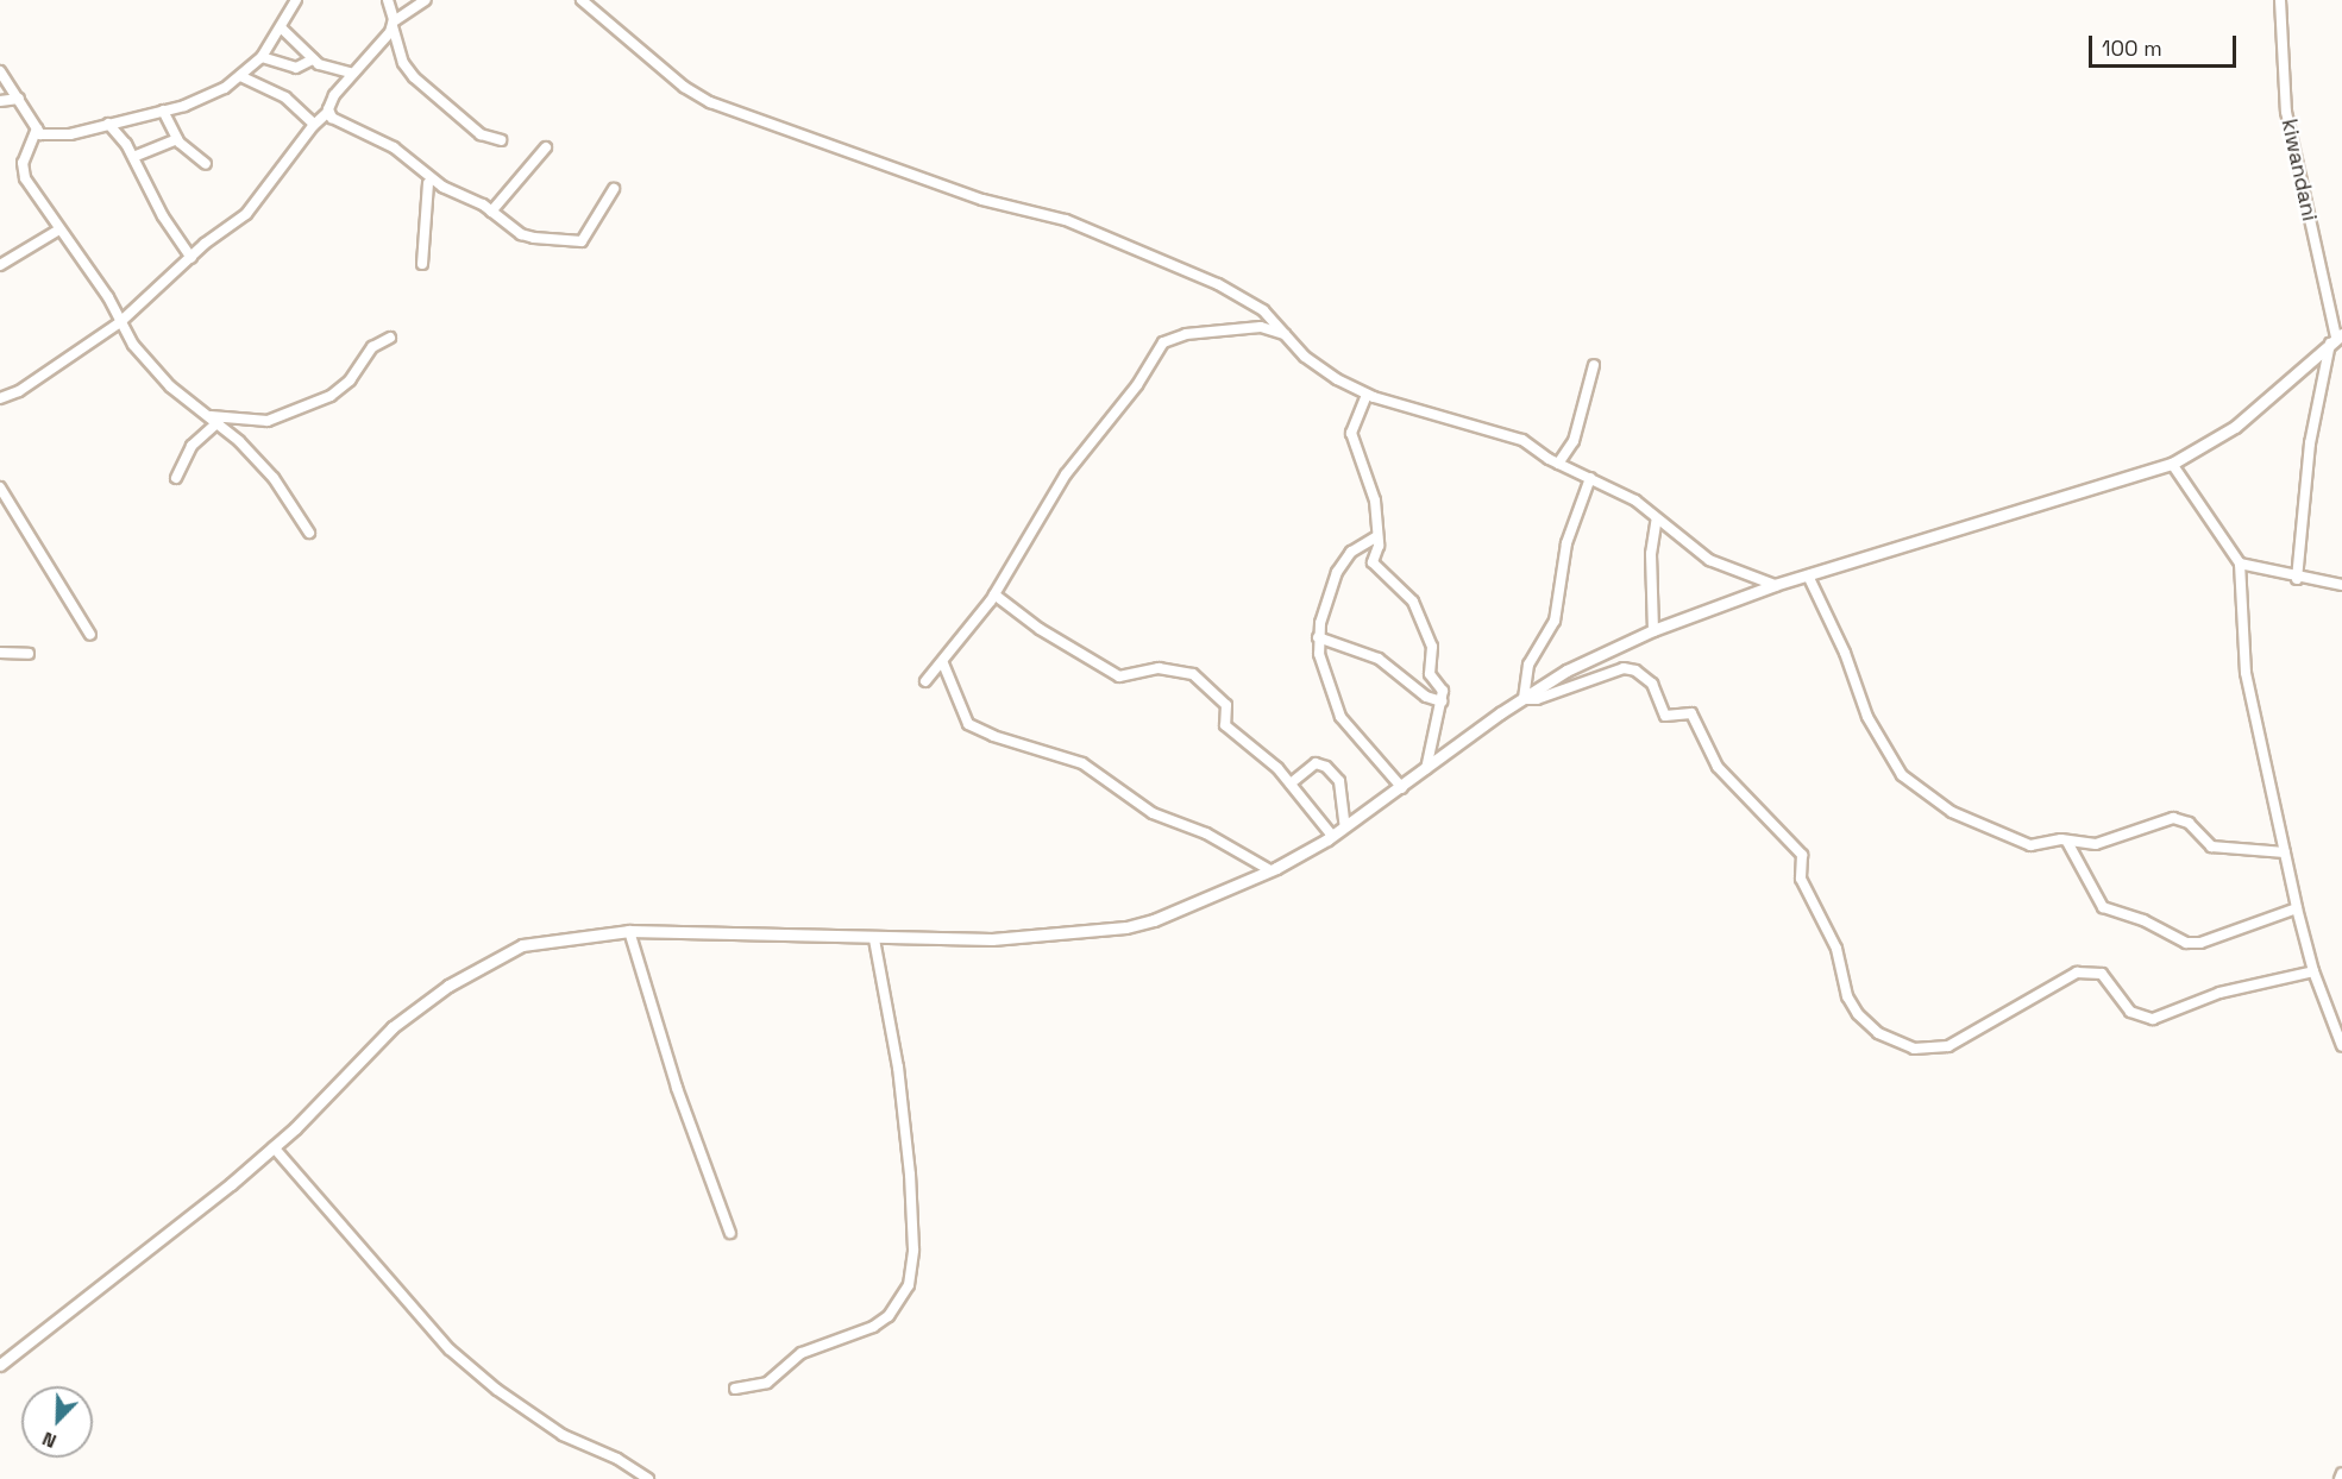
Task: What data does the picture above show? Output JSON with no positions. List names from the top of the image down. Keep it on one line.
{"streets":{"street":["kiwandani"]},"scale_bar":"100 m","north":"bottom left"}
